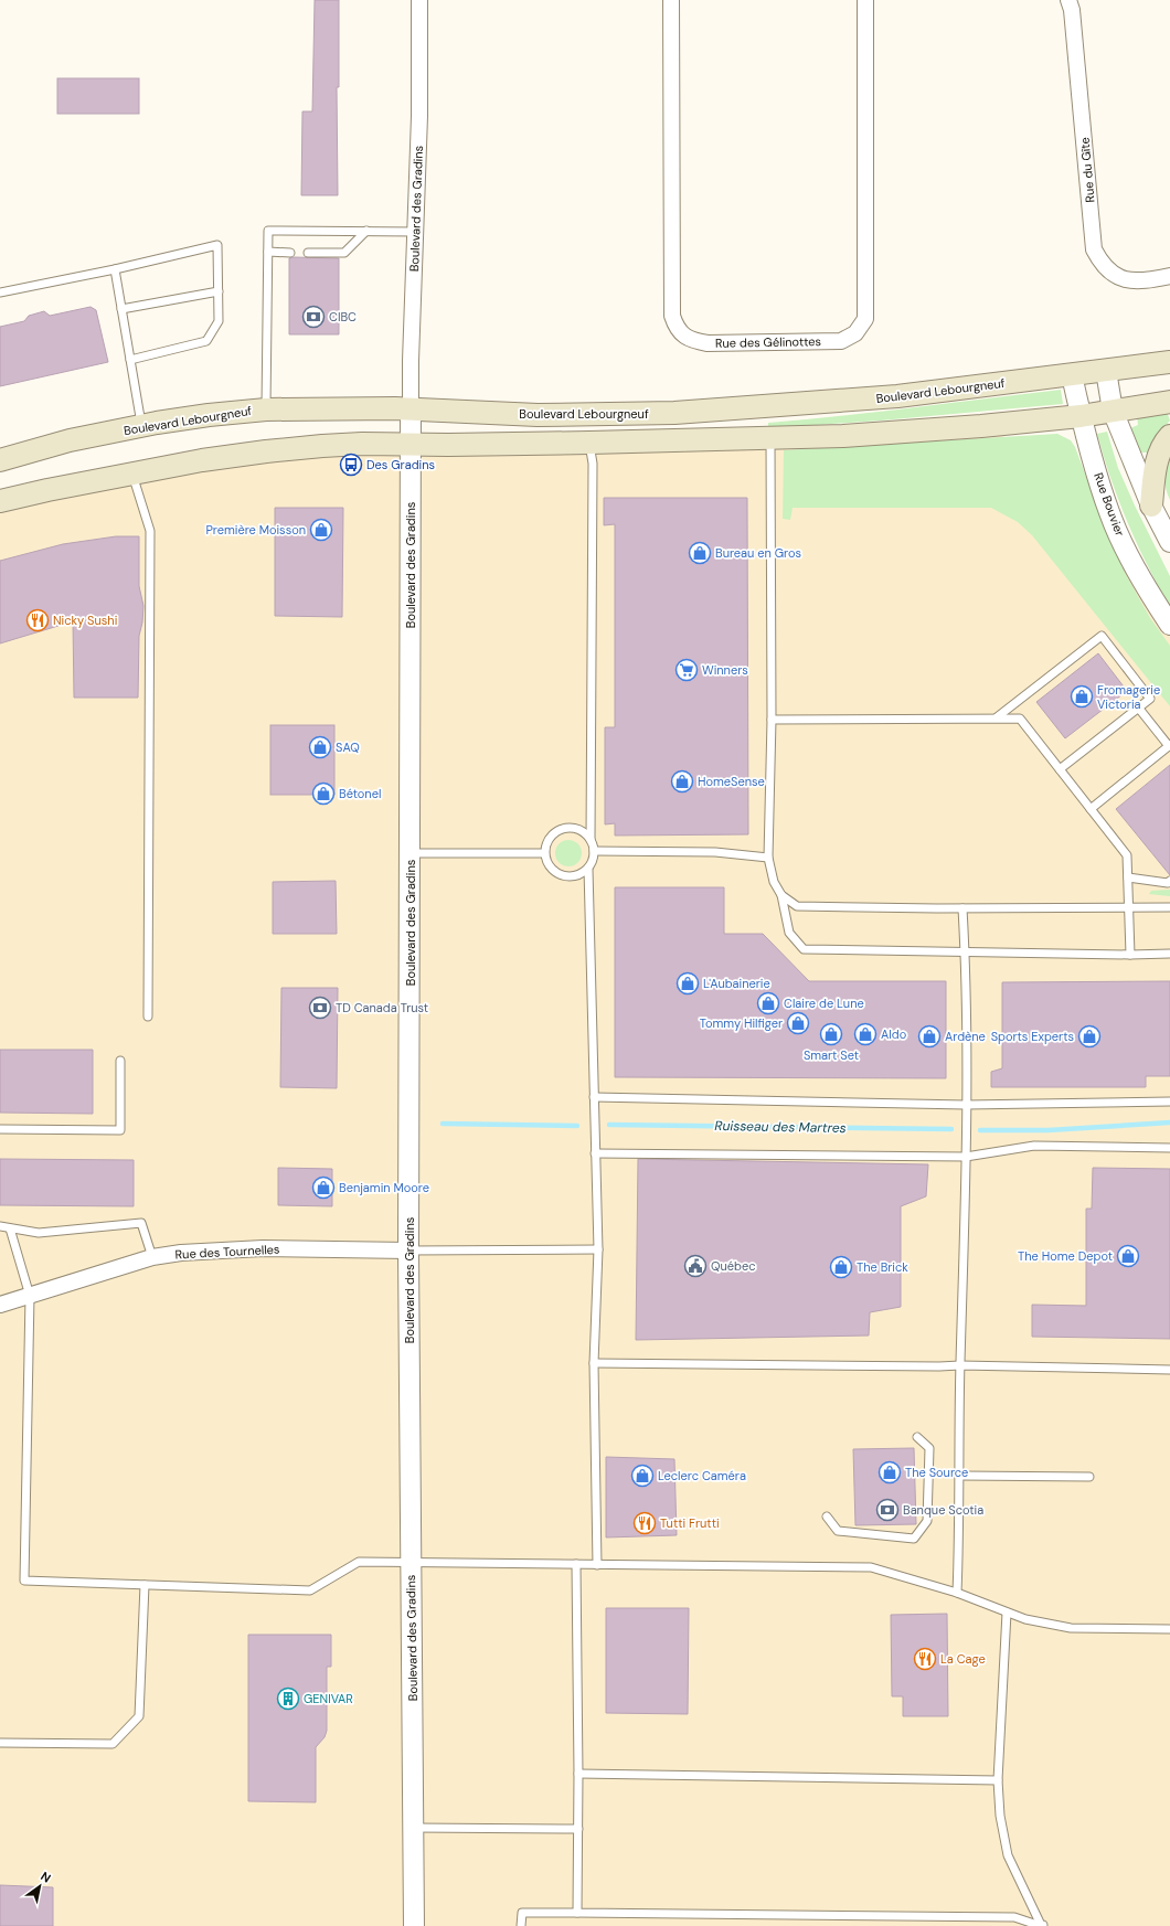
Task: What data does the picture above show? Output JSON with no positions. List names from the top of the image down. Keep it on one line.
{"streets":{"main road":["Boulevard Lebourgneuf"],"street":["Rue du Gîte","Boulevard des Gradins","Rue des Gélinottes","Rue Bouvier","Rue des Tournelles"]},"crossings":[["Boulevard des Gradins","Boulevard Lebourgneuf"],["Boulevard des Gradins","Rue des Tournelles"],["Boulevard Lebourgneuf","Rue Bouvier"]],"water":["Ruisseau des Martres"],"places":{"bank":["CIBC","TD Canada Trust","Banque Scotia"],"bus stop":["Des Gradins"],"shop":["Première Moisson","Bureau en Gros","Fromagerie Victoria","SAQ","HomeSense","Bétonel","L'Aubainerie","Claire de Lune","Tommy Hilfiger","Smart Set","Aldo","Ardène","Sports Experts","Benjamin Moore","The Home Depot","The Brick","The Source","Leclerc Caméra"],"restaurant":["Nicky Sushi","Tutti Frutti","La Cage"],"supermarket":["Winners"],"public building":["Québec"],"building":["GENIVAR"]},"north":"top right"}
